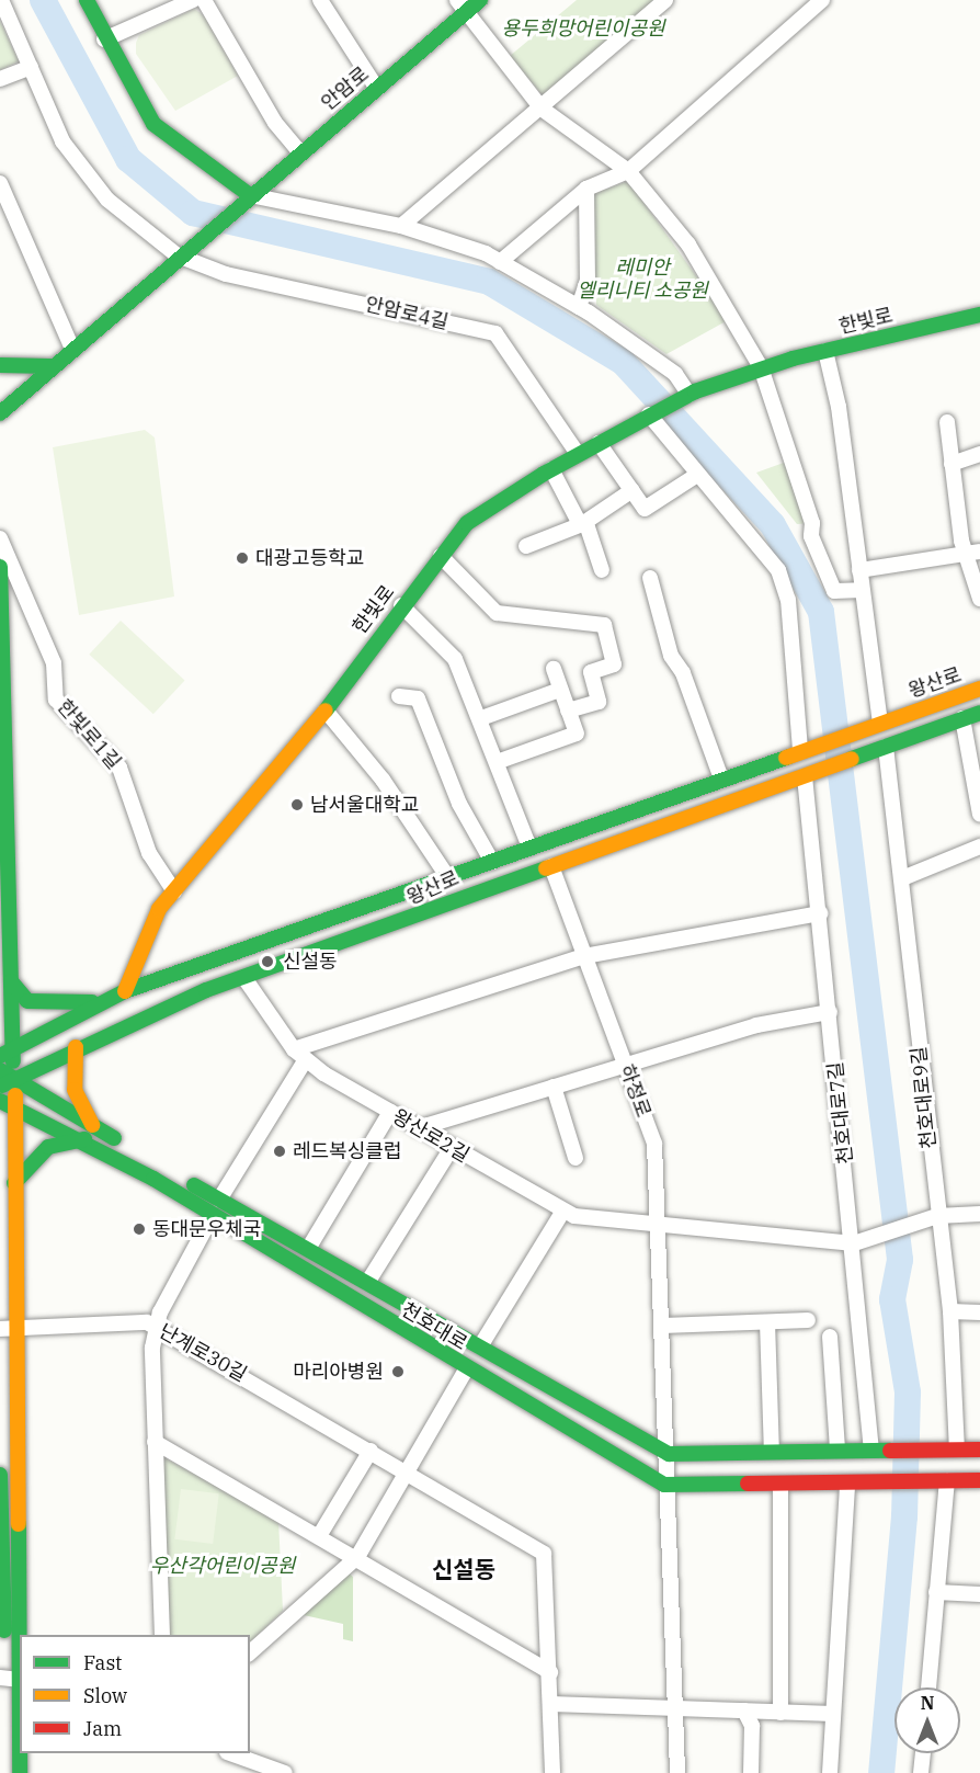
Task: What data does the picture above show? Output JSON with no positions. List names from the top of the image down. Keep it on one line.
{"streets":{"main road":["안암로","한빛로","왕산로","천호대로"],"street":["안암로4길","한빛로1길","하정로","천호대로9길","천호대로7길","왕산로2길","난계로30길"]},"crossings":[["안암로","안암로4길"],["안암로4길","한빛로"],["한빛로","왕산로"],["한빛로","한빛로1길"],["왕산로","하정로"],["왕산로","천호대로9길"],["왕산로","천호대로7길"],["왕산로","왕산로2길"],["왕산로","천호대로"],["하정로","왕산로2길"],["하정로","천호대로"],["천호대로7길","왕산로2길"],["왕산로2길","천호대로"]],"districts":["신설동"],"parks":["용두희망어린이공원","레미안 엘리니티 소공원","우산각어린이공원"],"places":["대광고등학교","남서울대학교","신설동","레드복싱클럽","동대문우체국","마리아병원"],"legend":["Fast","Slow","Jam"],"north":"top"}
